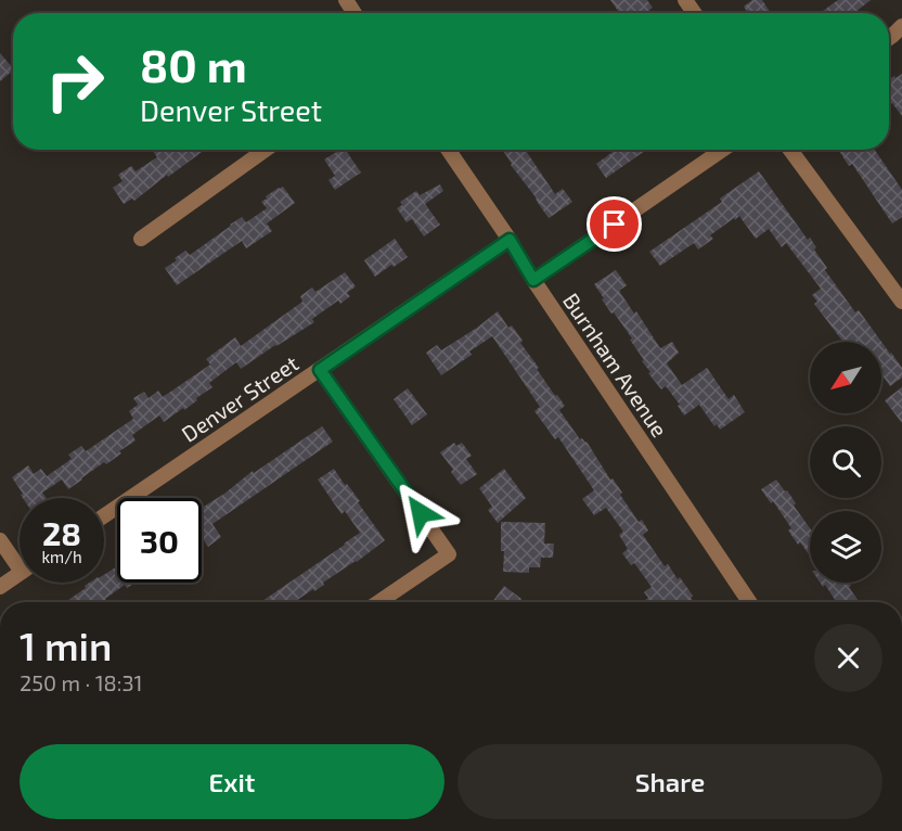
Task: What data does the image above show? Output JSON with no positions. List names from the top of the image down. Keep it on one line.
{"streets":{"street":["Burnham Avenue","Denver Street"]},"crossings":[["Burnham Avenue","Denver Street"]],"north":"bottom left","page":{"turn":["80 m","Denver Street"],"speed":"28 km/h","limit":"30","heading":["1 min","250 m · 18:31"],"buttons":["Exit","Share"]}}
